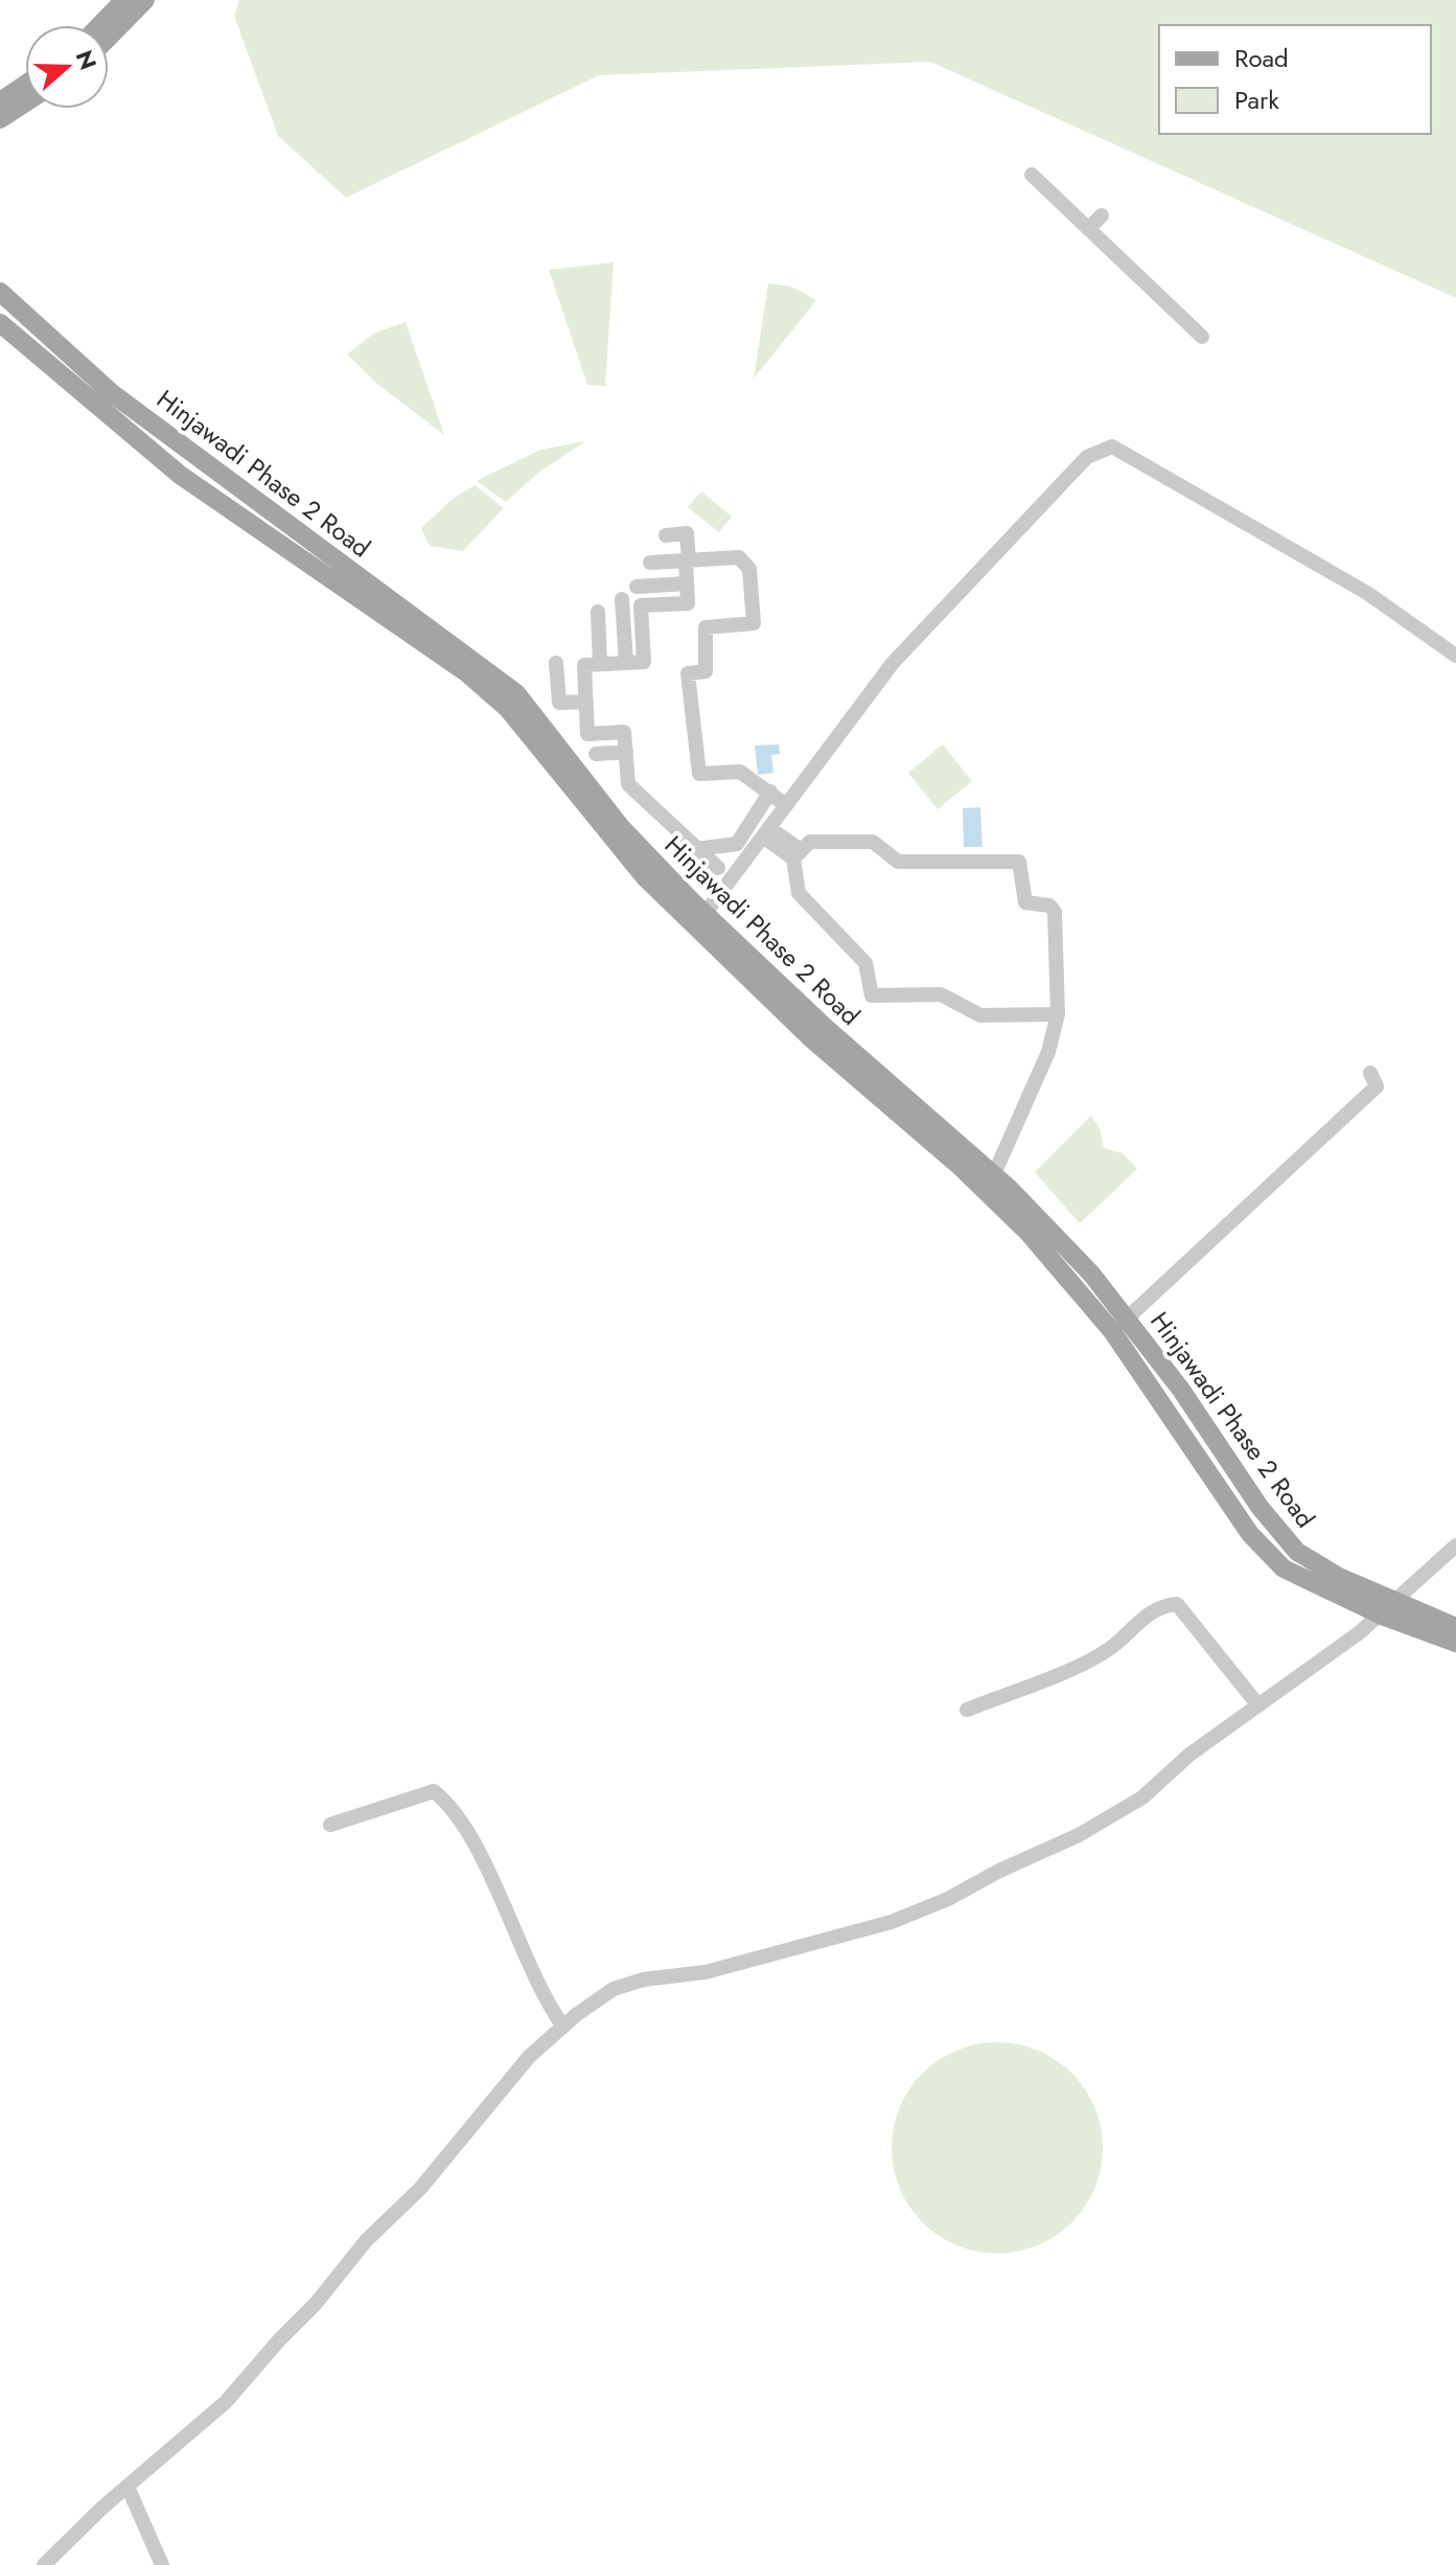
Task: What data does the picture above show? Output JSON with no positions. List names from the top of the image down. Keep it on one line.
{"streets":{"main road":["Hinjawadi Phase 2 Road"]},"legend":["Road","Park"],"north":"right"}
